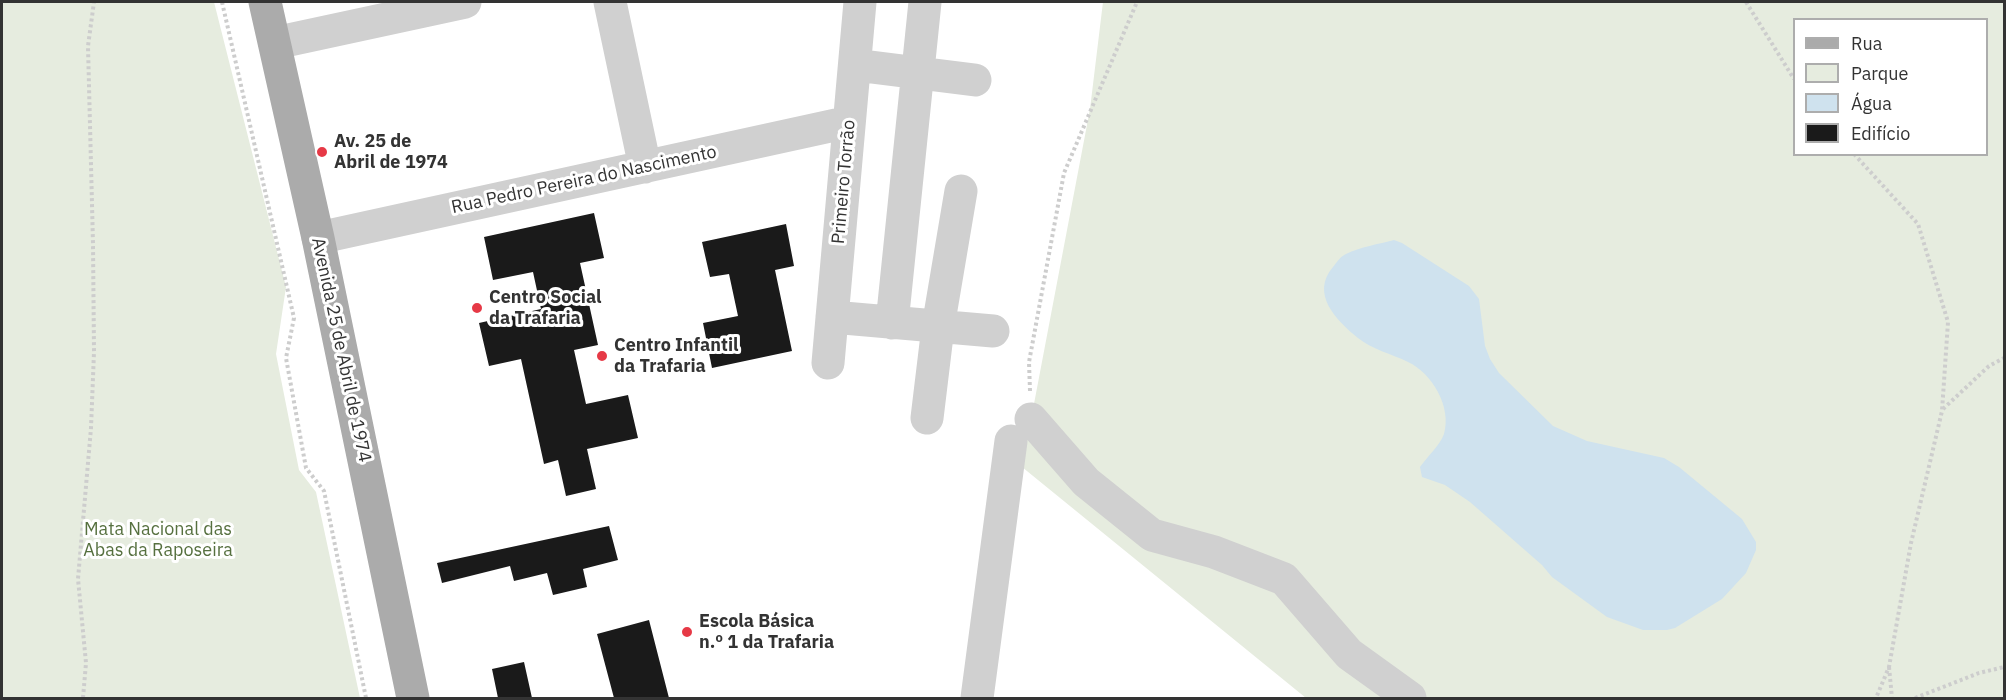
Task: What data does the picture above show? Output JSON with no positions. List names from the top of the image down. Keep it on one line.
{"streets":{"main road":["Avenida 25 de Abril de 1974"],"street":["Rua Pedro Pereira do Nascimento","Primeiro Torrão"]},"crossings":[["Rua Pedro Pereira do Nascimento","Primeiro Torrão"],["Rua Pedro Pereira do Nascimento","Avenida 25 de Abril de 1974"]],"parks":["Mata Nacional das Abas da Raposeira"],"places":["Av. 25 de Abril de 1974","Centro Social da Trafaria","Centro Infantil da Trafaria","Escola Básica n.º 1 da Trafaria"],"legend":["Rua","Parque","Água","Edifício"]}
